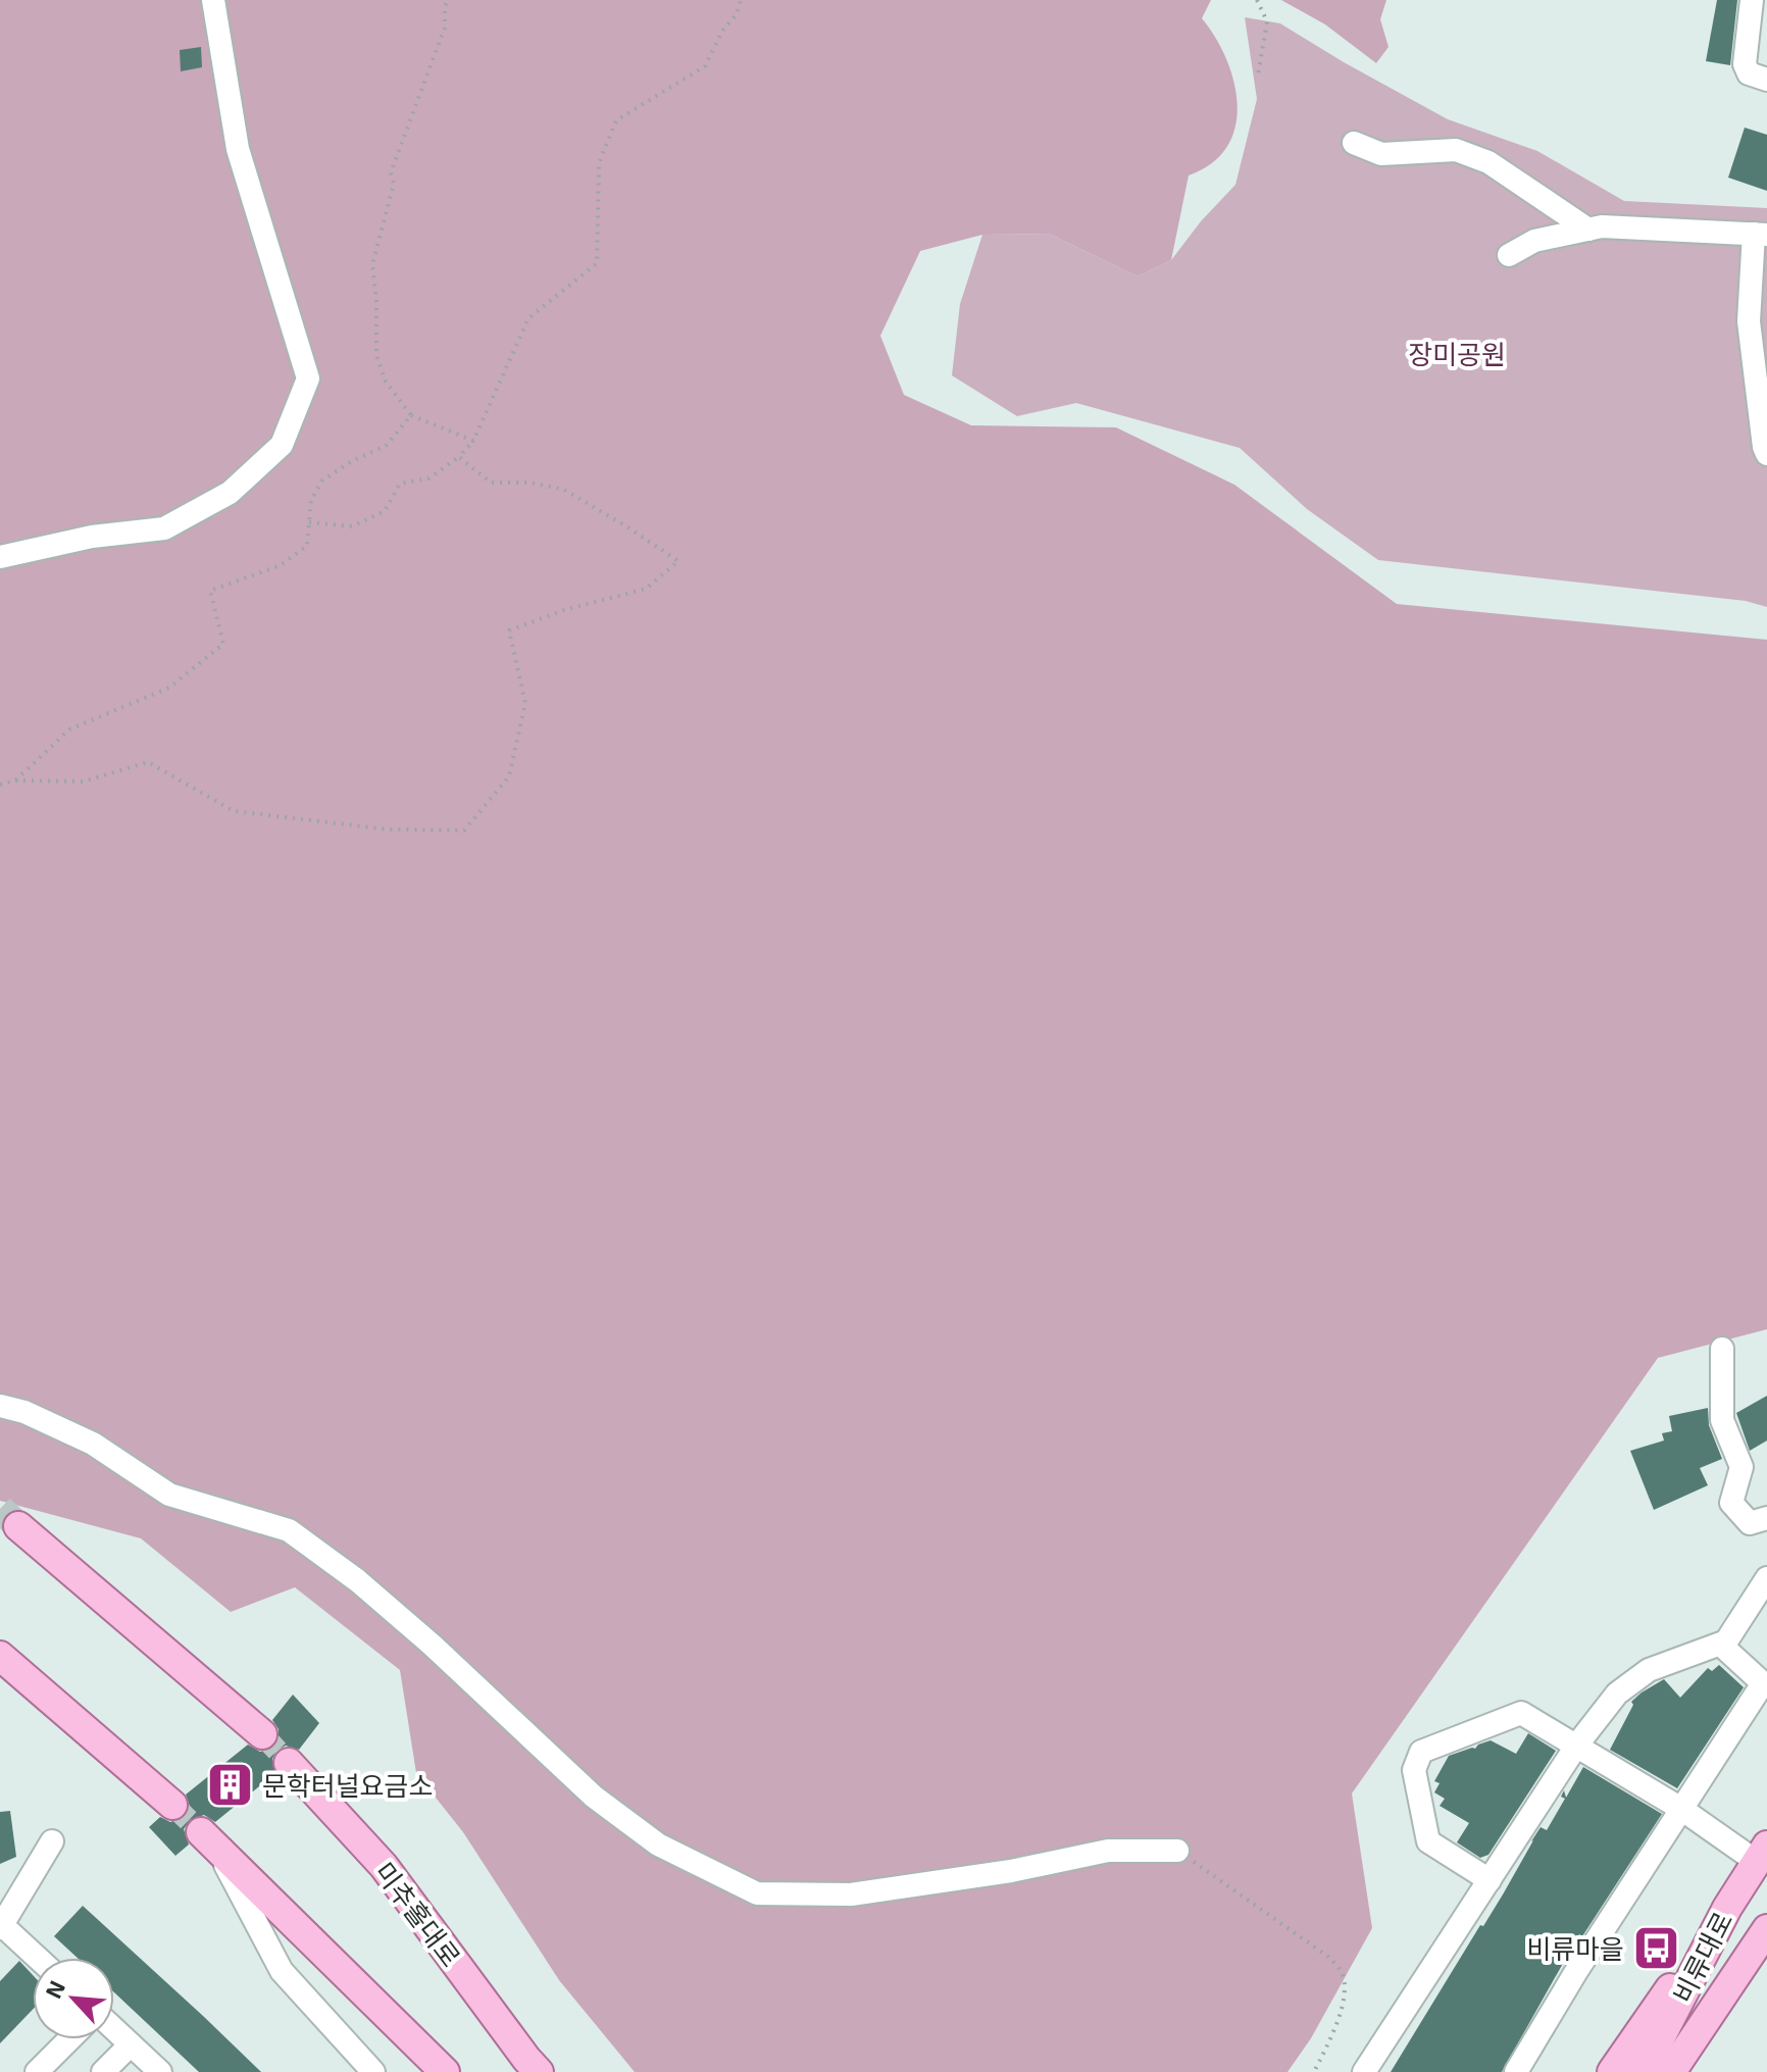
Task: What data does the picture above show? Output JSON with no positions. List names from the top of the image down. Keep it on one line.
{"streets":{"main road":["미추홀대로","비류대로"]},"parks":["장미공원"],"places":{"building":["문학터널요금소"],"bus stop":["비류마을"]},"north":"top left"}
